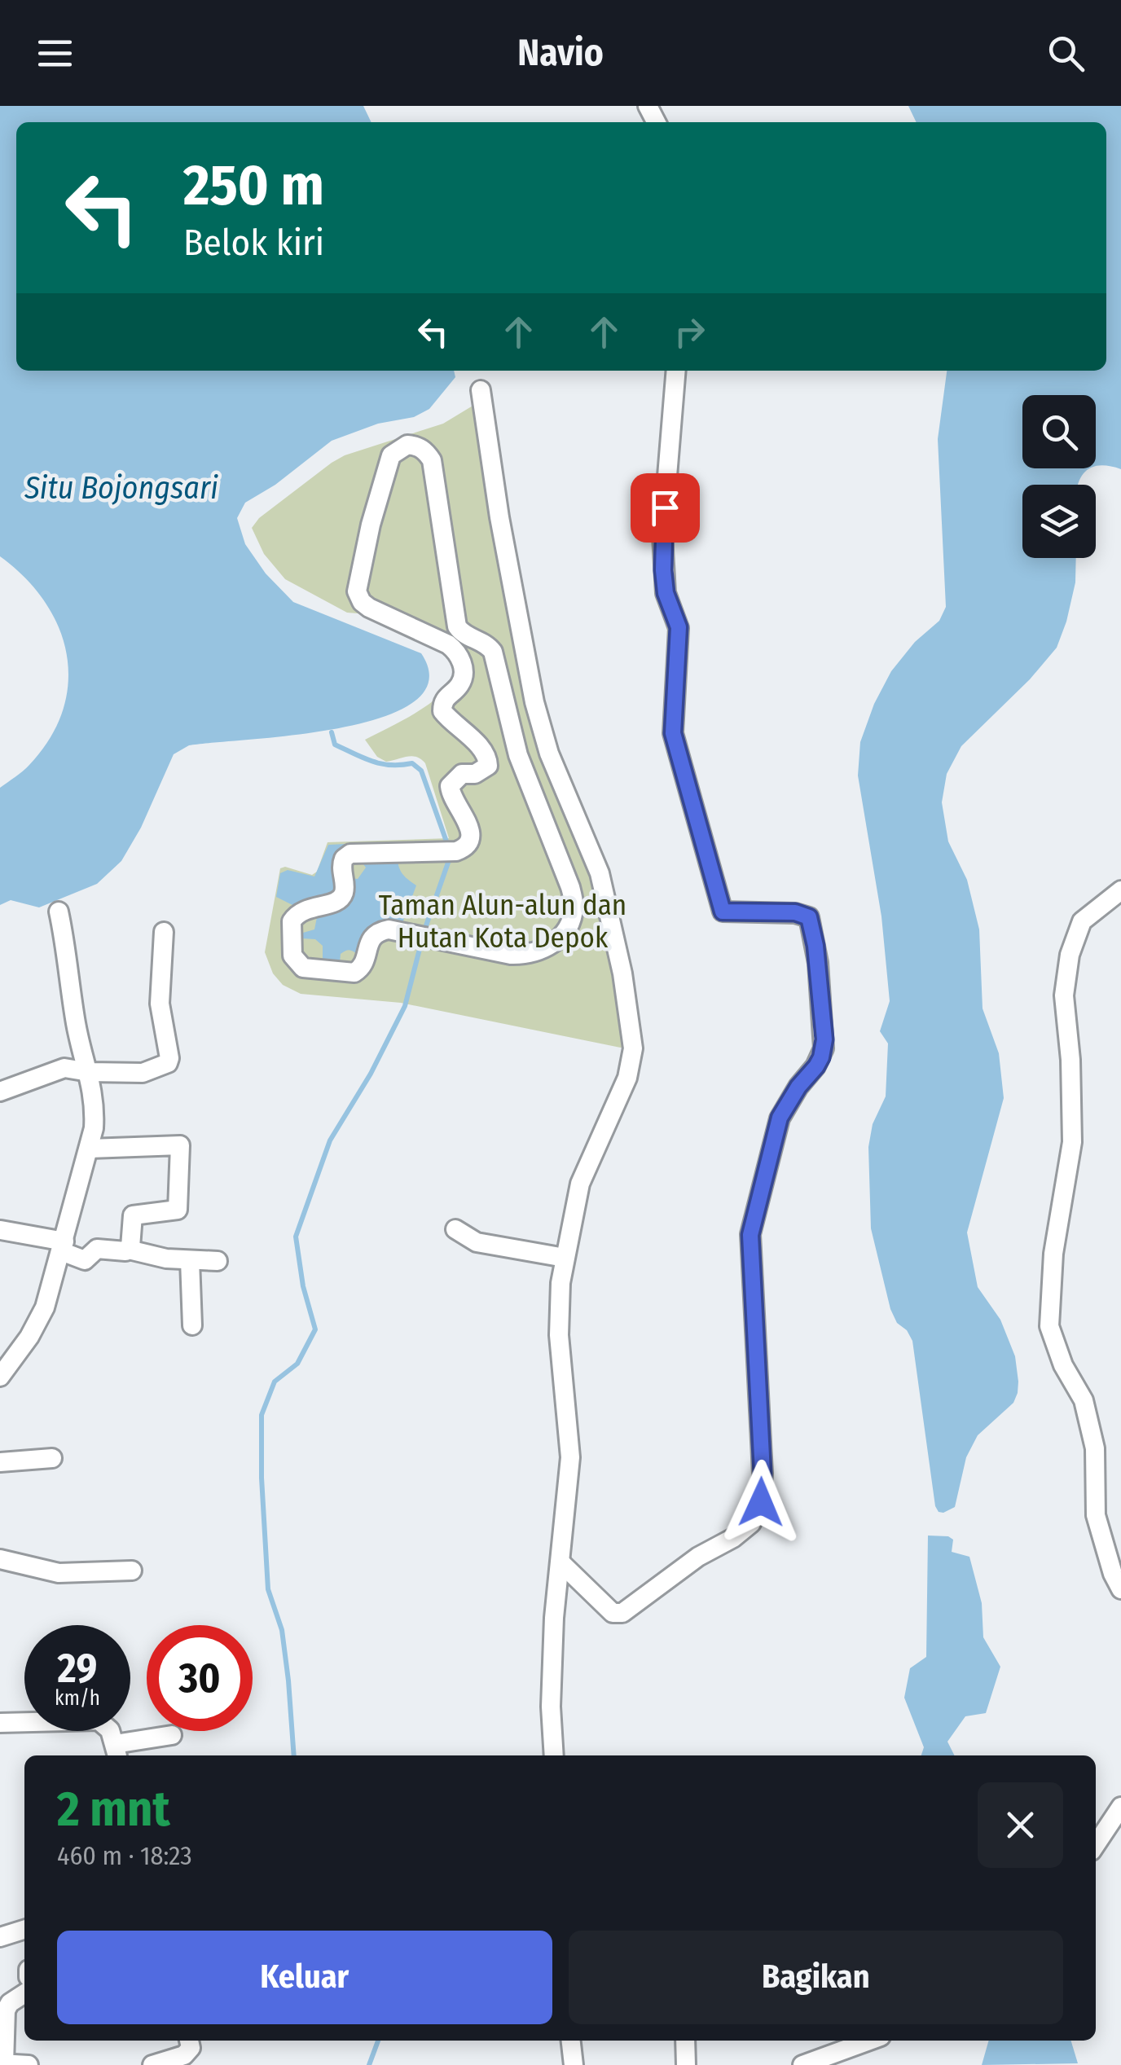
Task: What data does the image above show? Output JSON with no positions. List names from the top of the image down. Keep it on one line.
{"water":["Situ Bojongsari"],"parks":["Taman Alun-alun dan Hutan Kota Depok"],"page":{"header":"Navio","turn":["250 m","Belok kiri"],"speed":"29 km/h","limit":"30","heading":["2 mnt","460 m · 18:23"],"buttons":["Keluar","Bagikan"]}}
